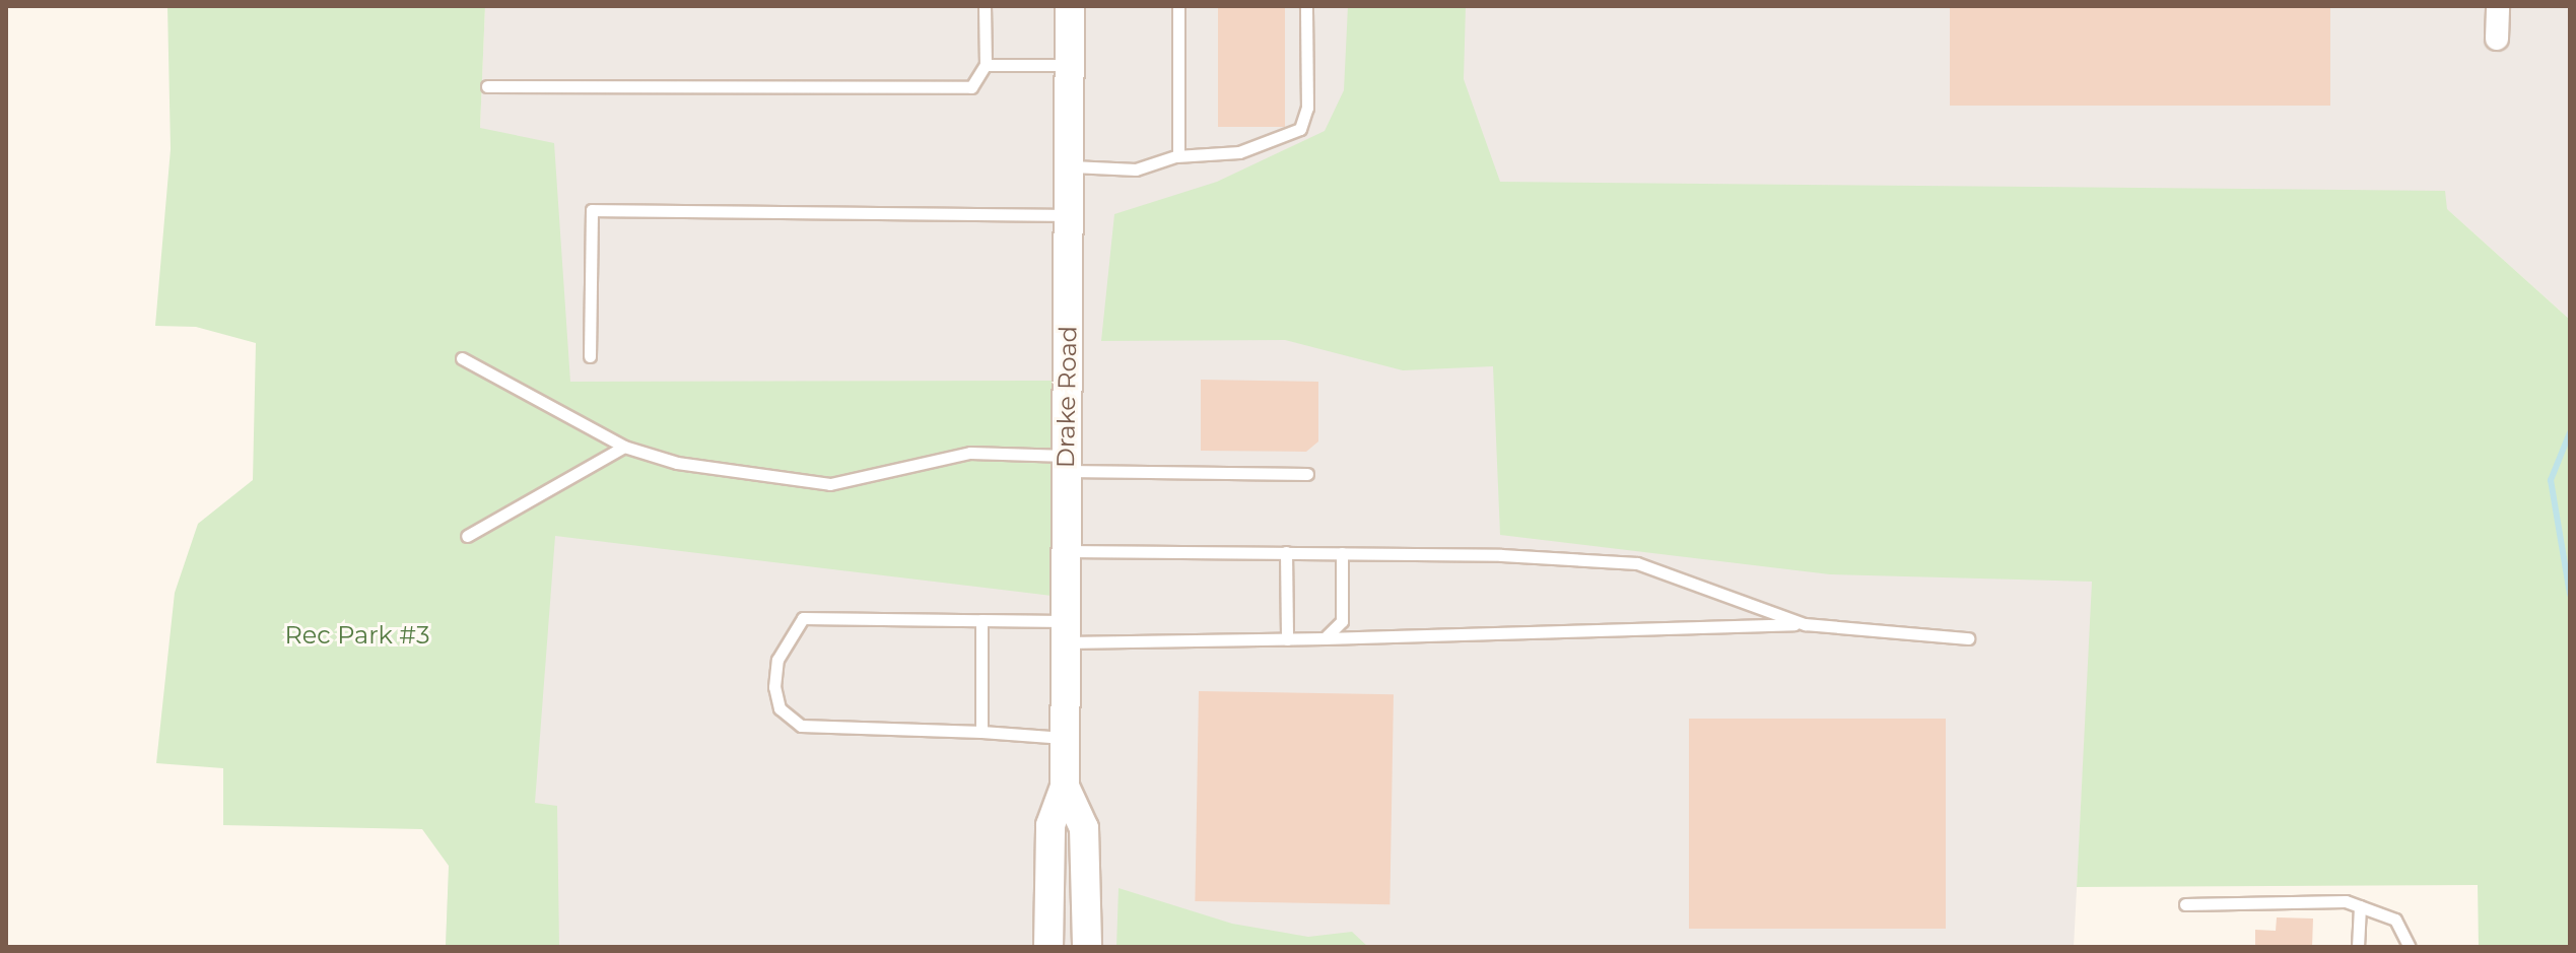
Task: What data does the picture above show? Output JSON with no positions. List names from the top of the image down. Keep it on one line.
{"streets":{"street":["Drake Road"]},"parks":["Rec Park #3"]}
